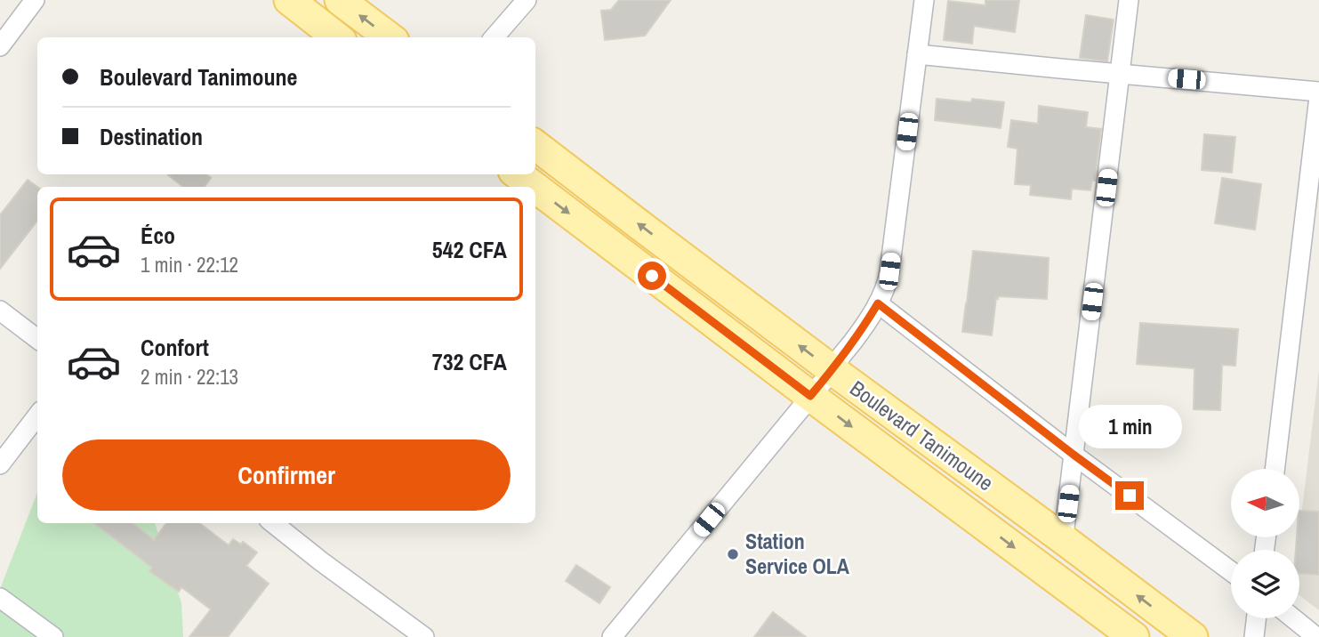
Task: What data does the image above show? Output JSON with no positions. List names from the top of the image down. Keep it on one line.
{"streets":{"main road":["Boulevard Tanimoune"]},"places":["Station Service OLA"],"north":"left","page":{"banner":["Boulevard Tanimoune","Destination"],"list":[{"name":"Éco","note":"1 min · 22:12","value":"542 CFA"},{"name":"Confort","note":"2 min · 22:13","value":"732 CFA"}],"bubble":"1 min","buttons":"Confirmer"}}
